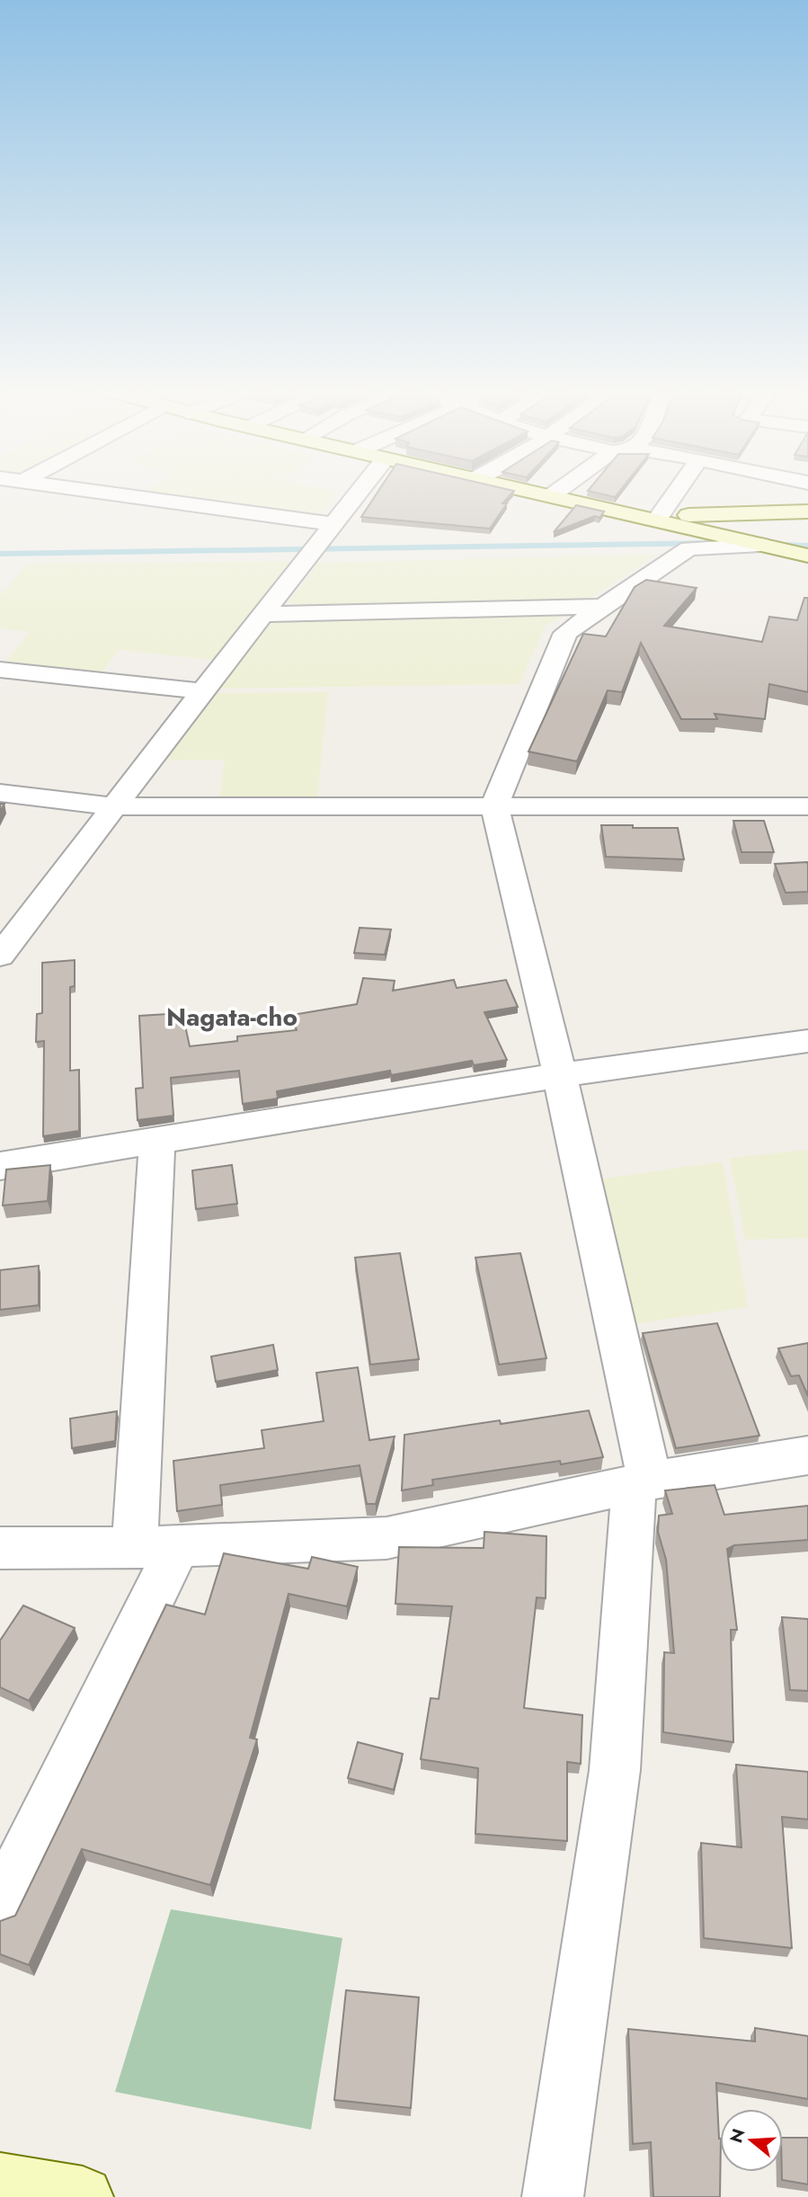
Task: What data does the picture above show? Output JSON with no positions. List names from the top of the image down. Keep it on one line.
{"districts":["Nagata-cho"],"north":"left"}
